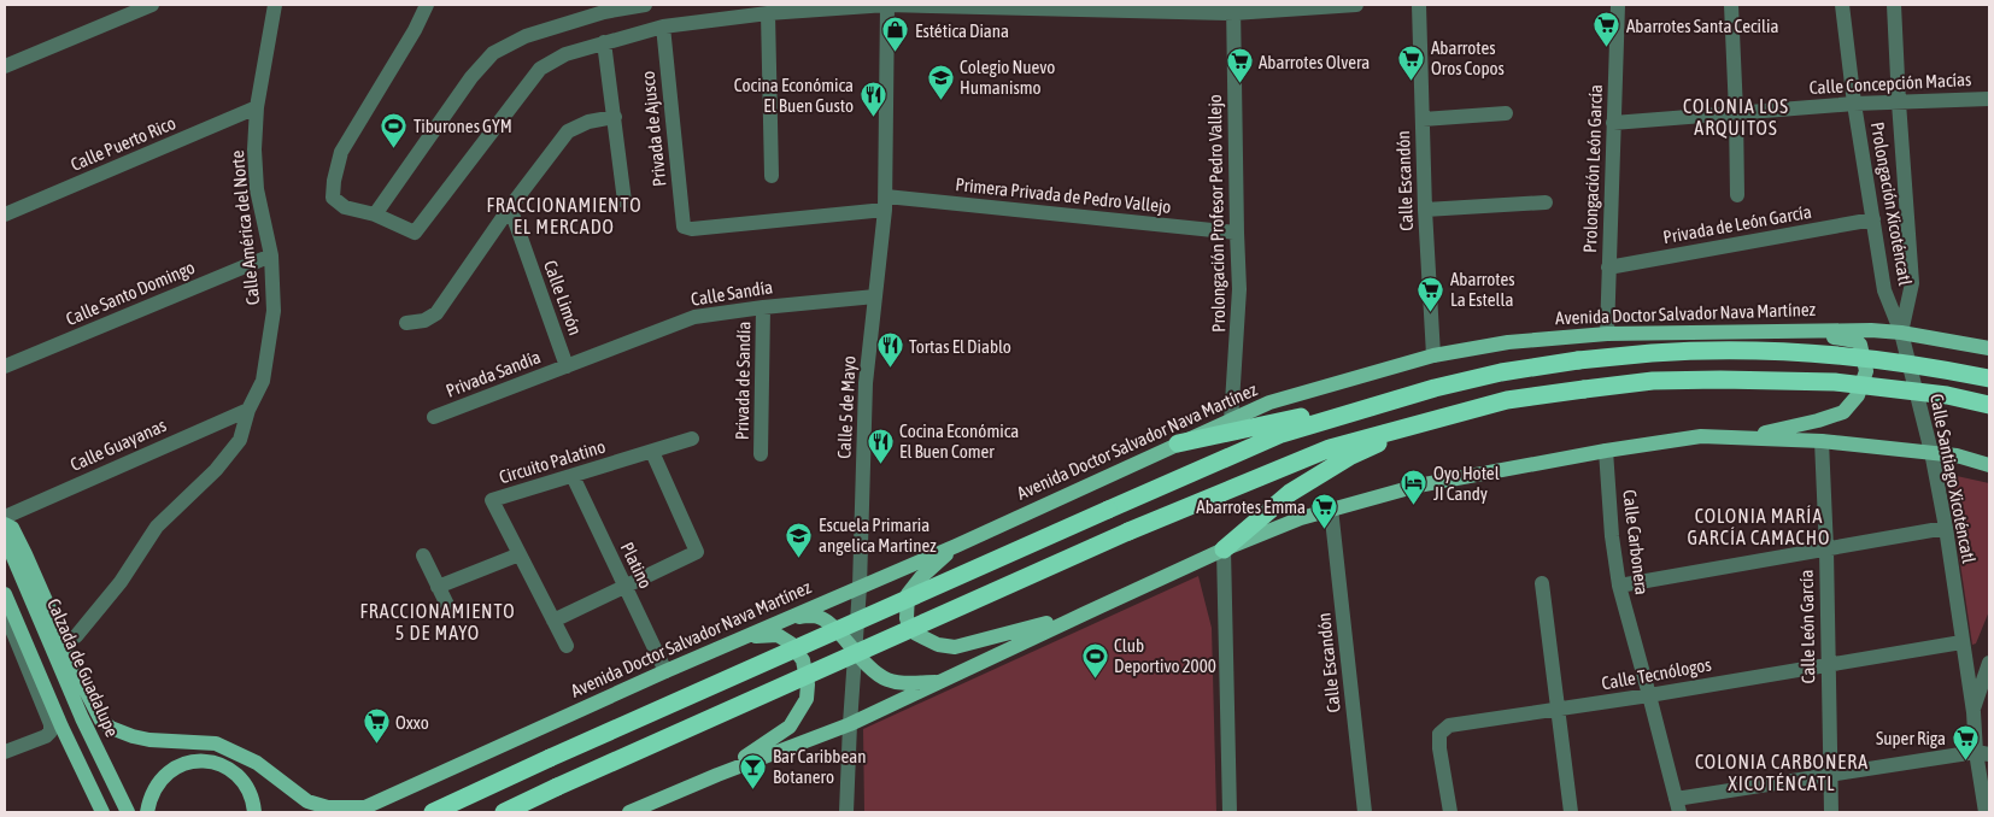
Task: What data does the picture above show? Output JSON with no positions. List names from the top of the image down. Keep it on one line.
{"streets":{"main road":["Avenida Doctor Salvador Nava Martínez","Calzada de Guadalupe"],"street":["Calle Concepción Macías","Privada de Ajusco","Calle Puerto Rico","Prolongación León García","Calle Escandón","Primera Privada de Pedro Vallejo","Prolongación Xicoténcatl","Prolongación Profesor Pedro Vallejo","Privada de León García","Calle América del Norte","Calle Santo Domingo","Calle Sandía","Calle Limón","Privada Sandía","Privada de Sandía","Calle 5 de Mayo","Calle Guayanas","Circuito Palatino","Calle Santiago Xicoténcatl","Calle Carbonera","Platino","Calle León García","Calle Tecnólogos"]},"crossings":[["Calle Concepción Macías","Prolongación León García"],["Calle Concepción Macías","Prolongación Xicoténcatl"],["Privada de Ajusco","Primera Privada de Pedro Vallejo"],["Calle Puerto Rico","Calle América del Norte"],["Prolongación León García","Privada de León García"],["Prolongación León García","Avenida Doctor Salvador Nava Martínez"],["Calle Escandón","Avenida Doctor Salvador Nava Martínez"],["Primera Privada de Pedro Vallejo","Prolongación Profesor Pedro Vallejo"],["Primera Privada de Pedro Vallejo","Calle 5 de Mayo"],["Prolongación Xicoténcatl","Privada de León García"],["Prolongación Xicoténcatl","Avenida Doctor Salvador Nava Martínez"],["Prolongación Xicoténcatl","Calle Santiago Xicoténcatl"],["Prolongación Profesor Pedro Vallejo","Avenida Doctor Salvador Nava Martínez"],["Calle América del Norte","Calle Santo Domingo"],["Calle América del Norte","Calle Guayanas"],["Calle Sandía","Calle Limón"],["Calle Sandía","Privada Sandía"],["Calle Sandía","Privada de Sandía"],["Calle Sandía","Calle 5 de Mayo"],["Calle Limón","Privada Sandía"],["Avenida Doctor Salvador Nava Martínez","Calle 5 de Mayo"],["Avenida Doctor Salvador Nava Martínez","Calle Santiago Xicoténcatl"],["Avenida Doctor Salvador Nava Martínez","Platino"],["Circuito Palatino","Platino"],["Calle Santiago Xicoténcatl","Calle Tecnólogos"],["Calle Carbonera","Calle Tecnólogos"],["Calle León García","Calle Tecnólogos"]],"districts":["COLONIA LOS ARQUITOS","FRACCIONAMIENTO EL MERCADO","COLONIA MARÍA GARCÍA CAMACHO","FRACCIONAMIENTO 5 DE MAYO","COLONIA CARBONERA XICOTÉNCATL"],"places":{"supermarket":["Abarrotes Santa Cecilia","Abarrotes Oros Copos","Abarrotes Olvera","Abarrotes La Estella","Abarrotes Emma","Oxxo","Super Riga"],"shop":["Estética Diana"],"school or university":["Colegio Nuevo Humanismo","Escuela Primaria angelica Martinez"],"restaurant":["Cocina Económica El Buen Gusto","Tortas El Diablo","Cocina Económica El Buen Comer"],"sports":["Tiburones GYM","Club Deportivo 2000"],"hotel":["Oyo Hotel JI Candy"],"bar":["Bar Caribbean Botanero"]}}
